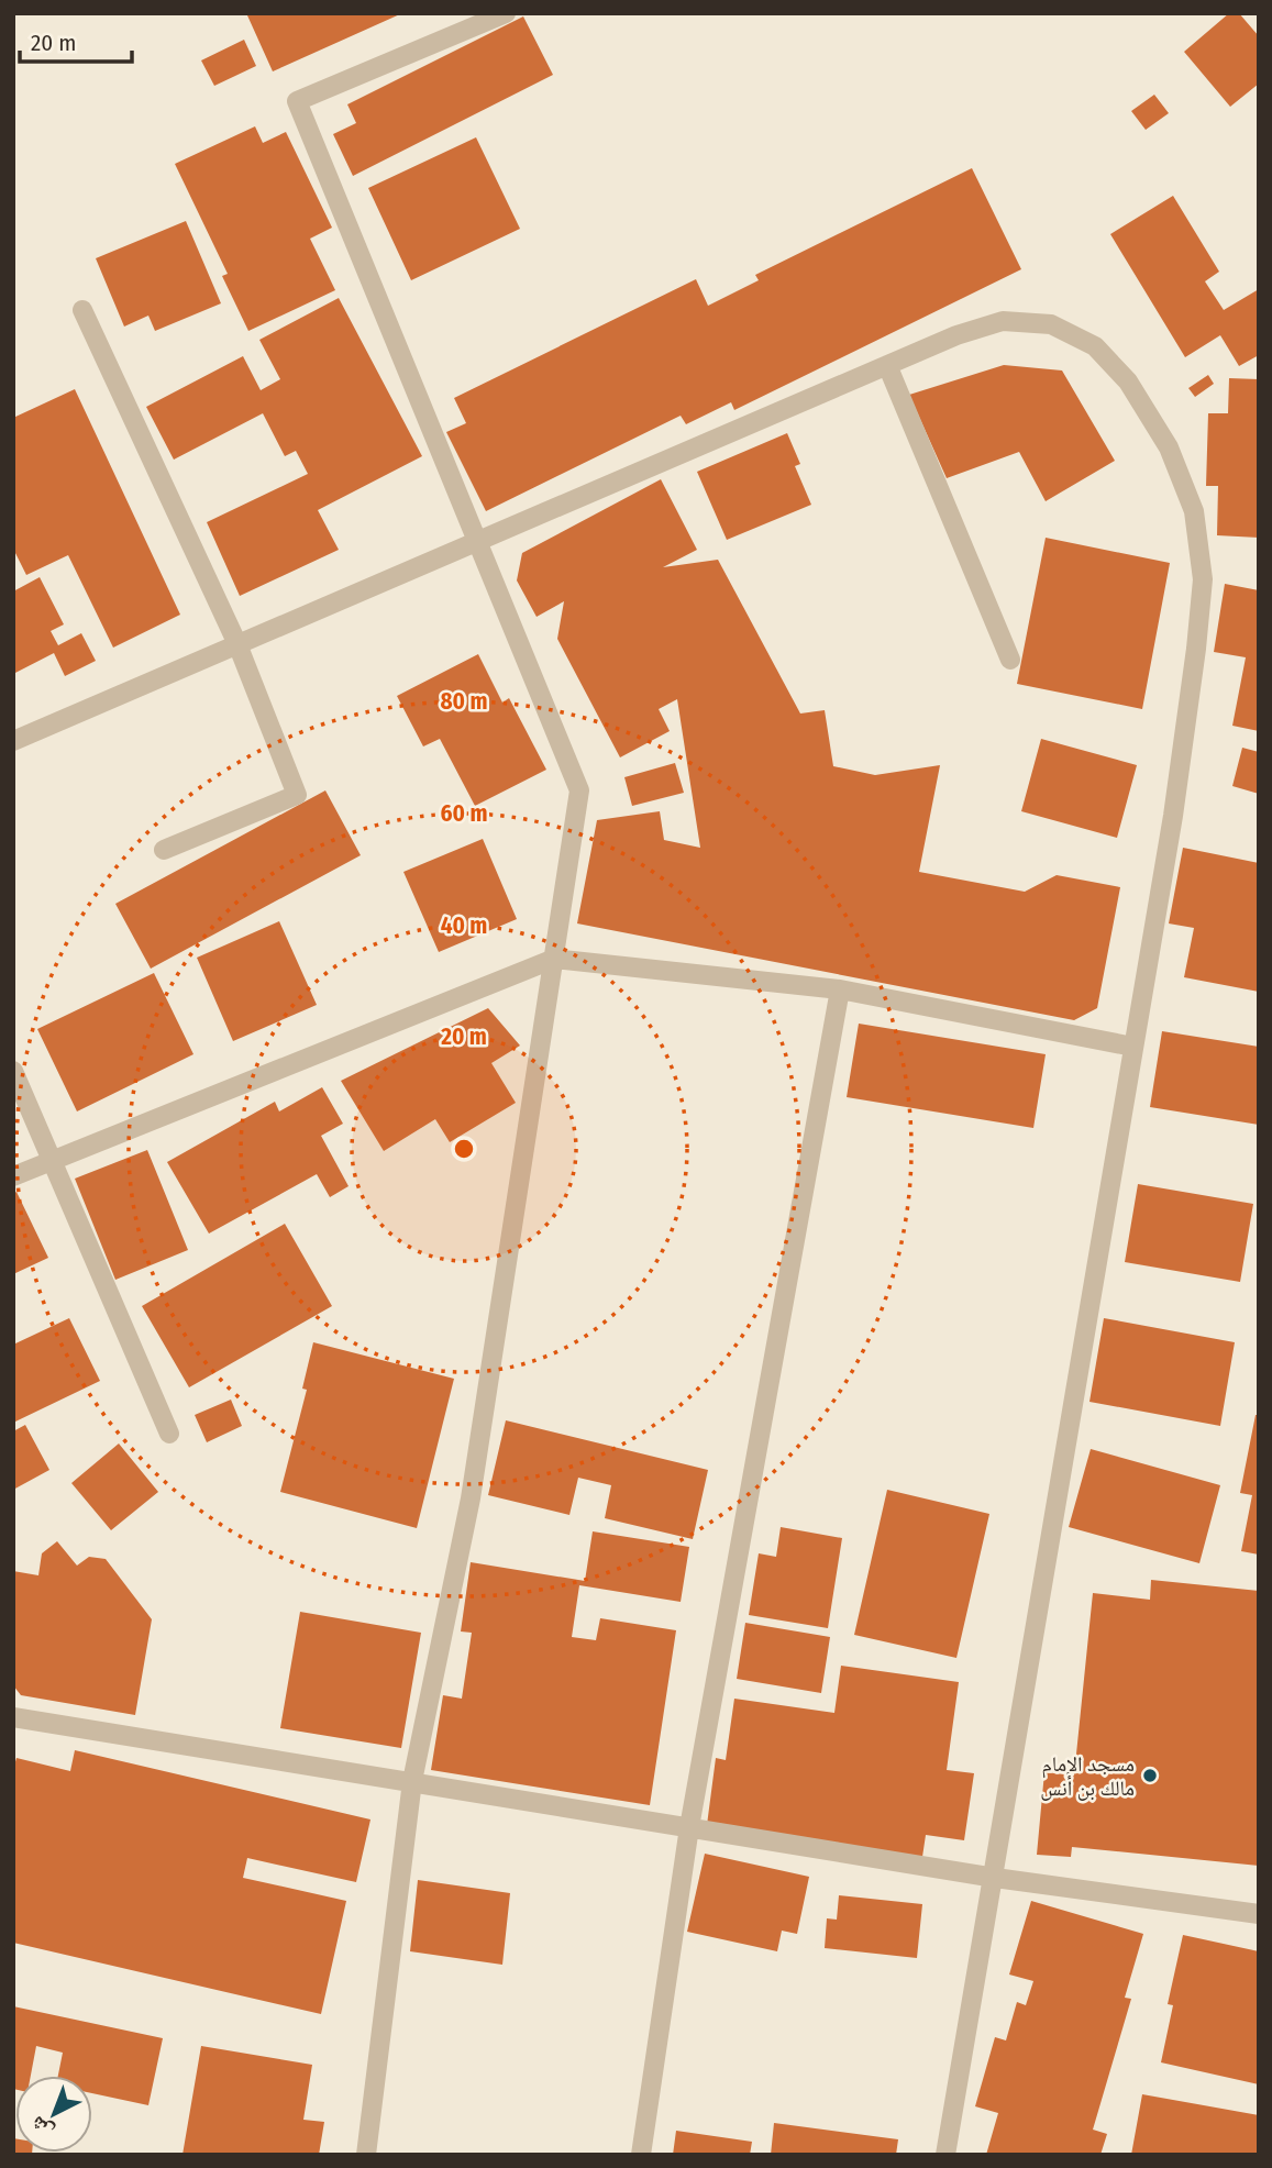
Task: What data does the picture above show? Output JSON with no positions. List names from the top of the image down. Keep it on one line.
{"places":["مسجد الإمام مالك بن أنس"],"scale_bar":"20 m","north":"bottom left","rings":["80 m","60 m","40 m","20 m"]}
